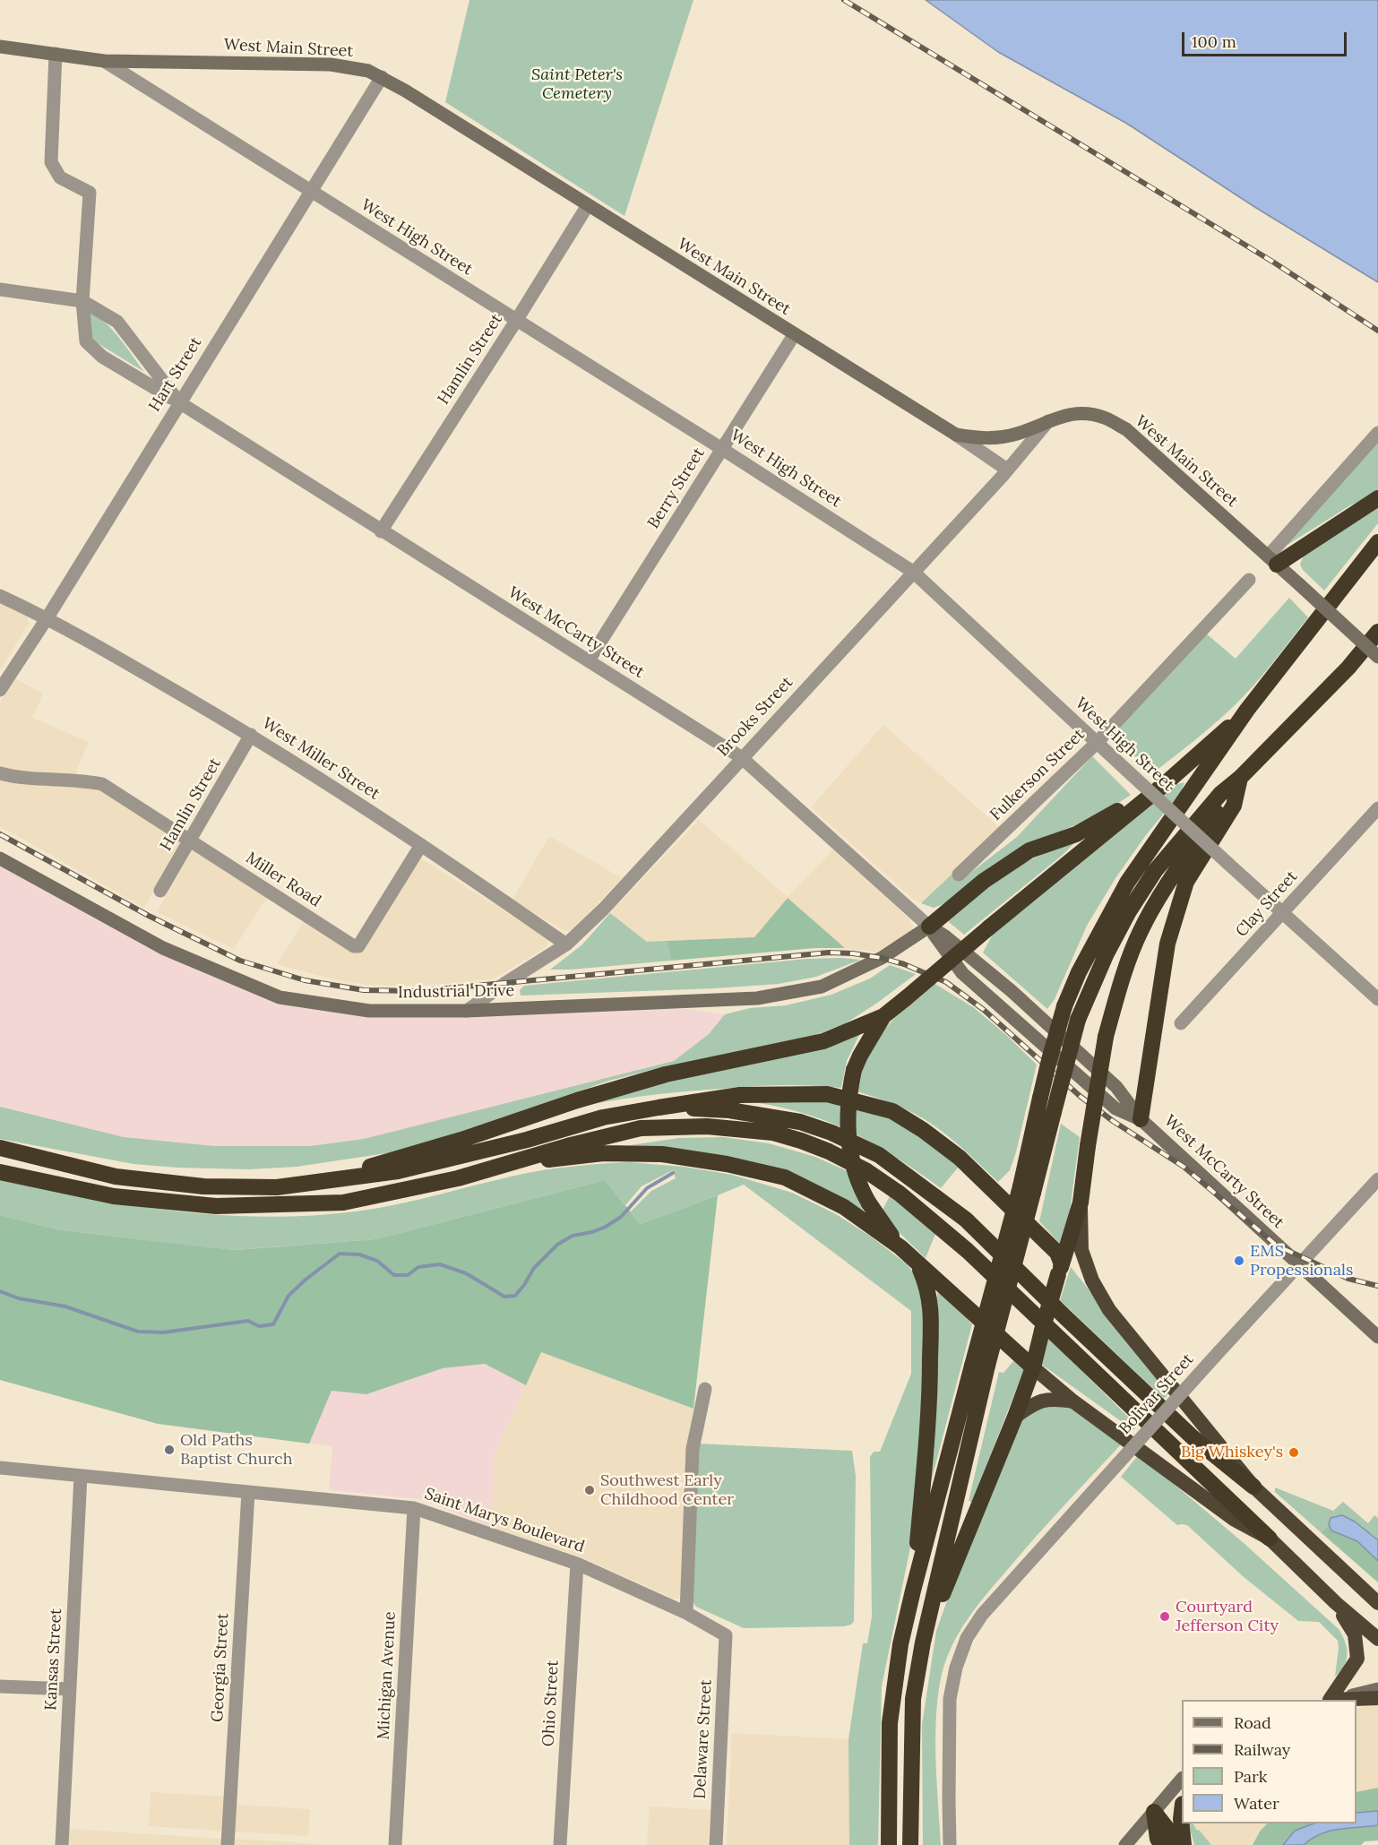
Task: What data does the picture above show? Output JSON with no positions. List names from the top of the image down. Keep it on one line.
{"streets":{"main road":["West Main Street","West McCarty Street","Industrial Drive"],"street":["West High Street","Hamlin Street","Hart Street","Berry Street","Brooks Street","West Miller Street","Fulkerson Street","Miller Road","Clay Street","Bolivar Street","Saint Marys Boulevard","Kansas Street","Georgia Street","Michigan Avenue","Ohio Street","Delaware Street"]},"crossings":[["West Main Street","West High Street"],["West Main Street","Hamlin Street"],["West Main Street","Hart Street"],["West Main Street","Berry Street"],["West Main Street","Brooks Street"],["West High Street","Hamlin Street"],["West High Street","Hart Street"],["West High Street","Berry Street"],["West High Street","Brooks Street"],["West High Street","Fulkerson Street"],["West High Street","Clay Street"],["Hamlin Street","West McCarty Street"],["Hamlin Street","West Miller Street"],["Hamlin Street","Miller Road"],["Hart Street","West McCarty Street"],["Hart Street","West Miller Street"],["Berry Street","West McCarty Street"],["West McCarty Street","Brooks Street"],["West McCarty Street","Industrial Drive"],["West McCarty Street","Bolivar Street"],["Brooks Street","West Miller Street"],["Brooks Street","Industrial Drive"],["West Miller Street","Miller Road"],["Saint Marys Boulevard","Kansas Street"],["Saint Marys Boulevard","Georgia Street"],["Saint Marys Boulevard","Michigan Avenue"],["Saint Marys Boulevard","Ohio Street"],["Saint Marys Boulevard","Delaware Street"]],"parks":["Saint Peter's Cemetery"],"places":["EMS Propessionals","Old Paths Baptist Church","Big Whiskey's","Southwest Early Childhood Center","Courtyard Jefferson City"],"legend":["Road","Railway","Park","Water"],"scale_bar":"100 m"}
